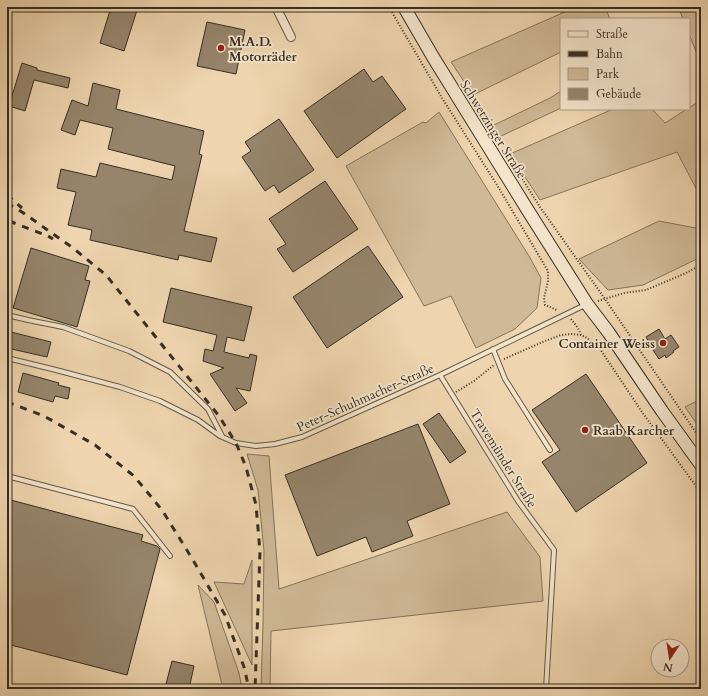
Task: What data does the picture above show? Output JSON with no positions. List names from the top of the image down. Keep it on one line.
{"streets":{"main road":["Schwetzinger Straße"],"lane":["Peter-Schuhmacher-Straße","Travemünder Straße"]},"crossings":[["Schwetzinger Straße","Peter-Schuhmacher-Straße"],["Peter-Schuhmacher-Straße","Travemünder Straße"]],"places":["M.A.D. Motorräder","Container Weiss","Raab Karcher"],"legend":["Straße","Bahn","Park","Gebäude"],"north":"bottom"}
